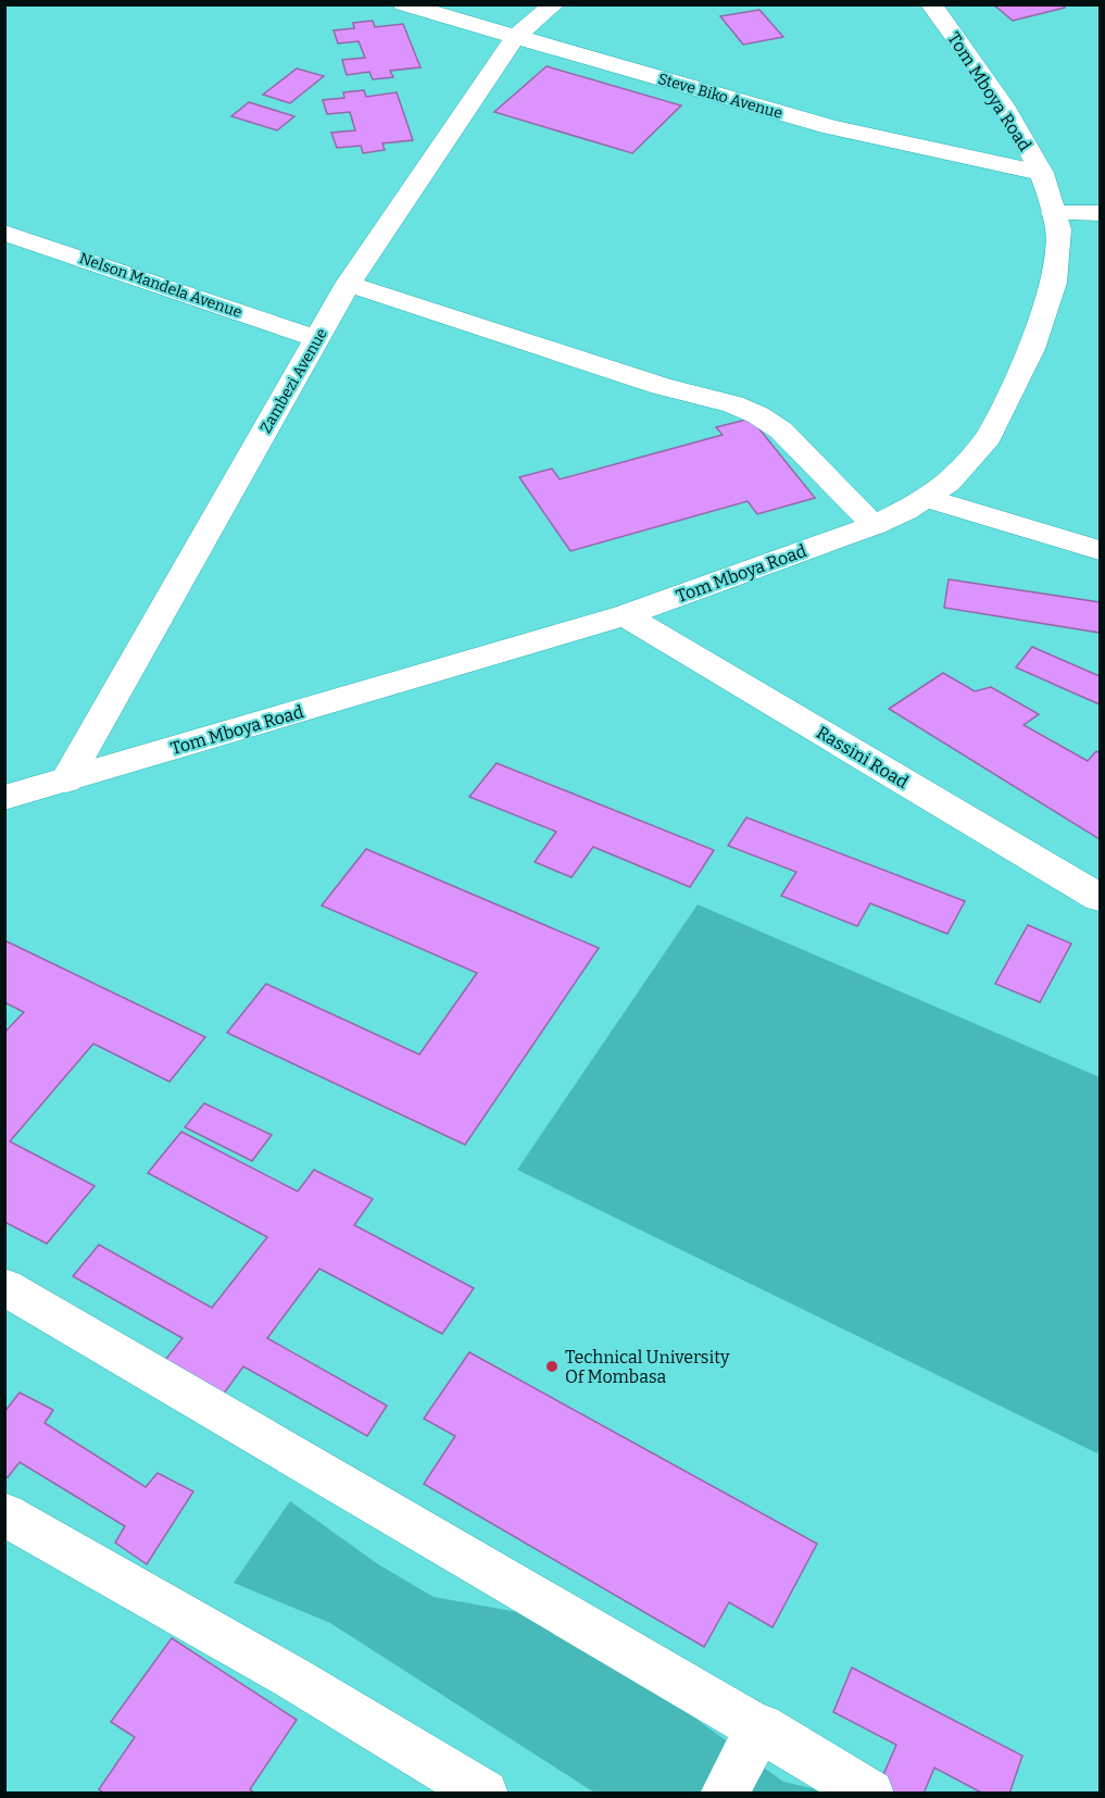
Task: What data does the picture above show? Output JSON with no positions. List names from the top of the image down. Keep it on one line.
{"streets":{"street":["Tom Mboya Road","Steve Biko Avenue","Nelson Mandela Avenue","Zambezi Avenue","Rassini Road"]},"crossings":[["Tom Mboya Road","Steve Biko Avenue"],["Tom Mboya Road","Zambezi Avenue"],["Tom Mboya Road","Rassini Road"],["Steve Biko Avenue","Zambezi Avenue"],["Nelson Mandela Avenue","Zambezi Avenue"]],"places":["Technical University Of Mombasa"]}
